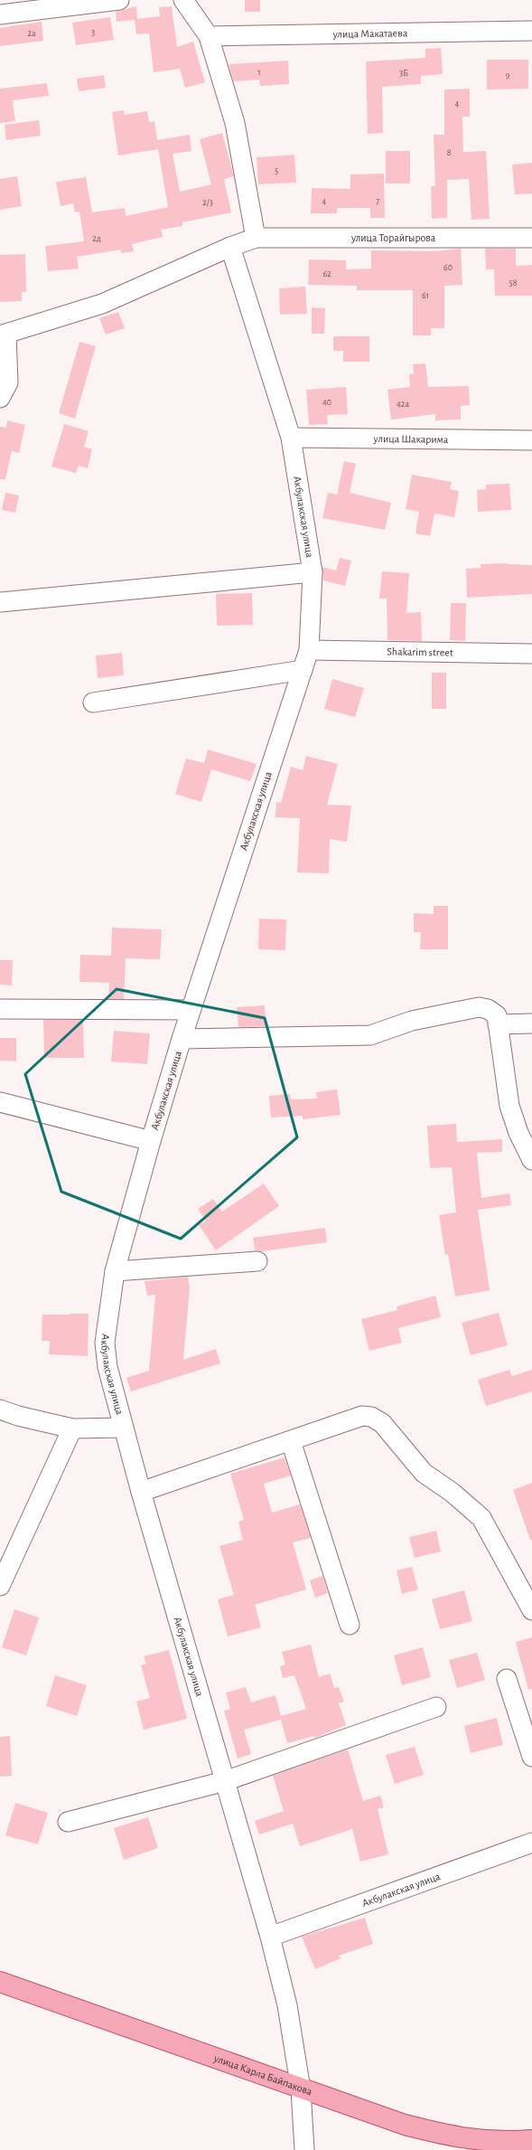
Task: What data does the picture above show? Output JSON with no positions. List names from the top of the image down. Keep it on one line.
{"streets":{"main road":["улица Карла Байпакова"],"street":["улица Макатаева","улица Торайгырова","улица Шакарима","Акбулакская улица","Shakarim street"]},"crossings":[["улица Торайгырова","Акбулакская улица"],["улица Шакарима","Акбулакская улица"],["Акбулакская улица","Shakarim street"],["Акбулакская улица","улица Карла Байпакова"]],"house_numbers":["3","2а","1","3Б","9","4","8","5","4","7","2/3","2д","60","62","58","61","40","42а"]}
